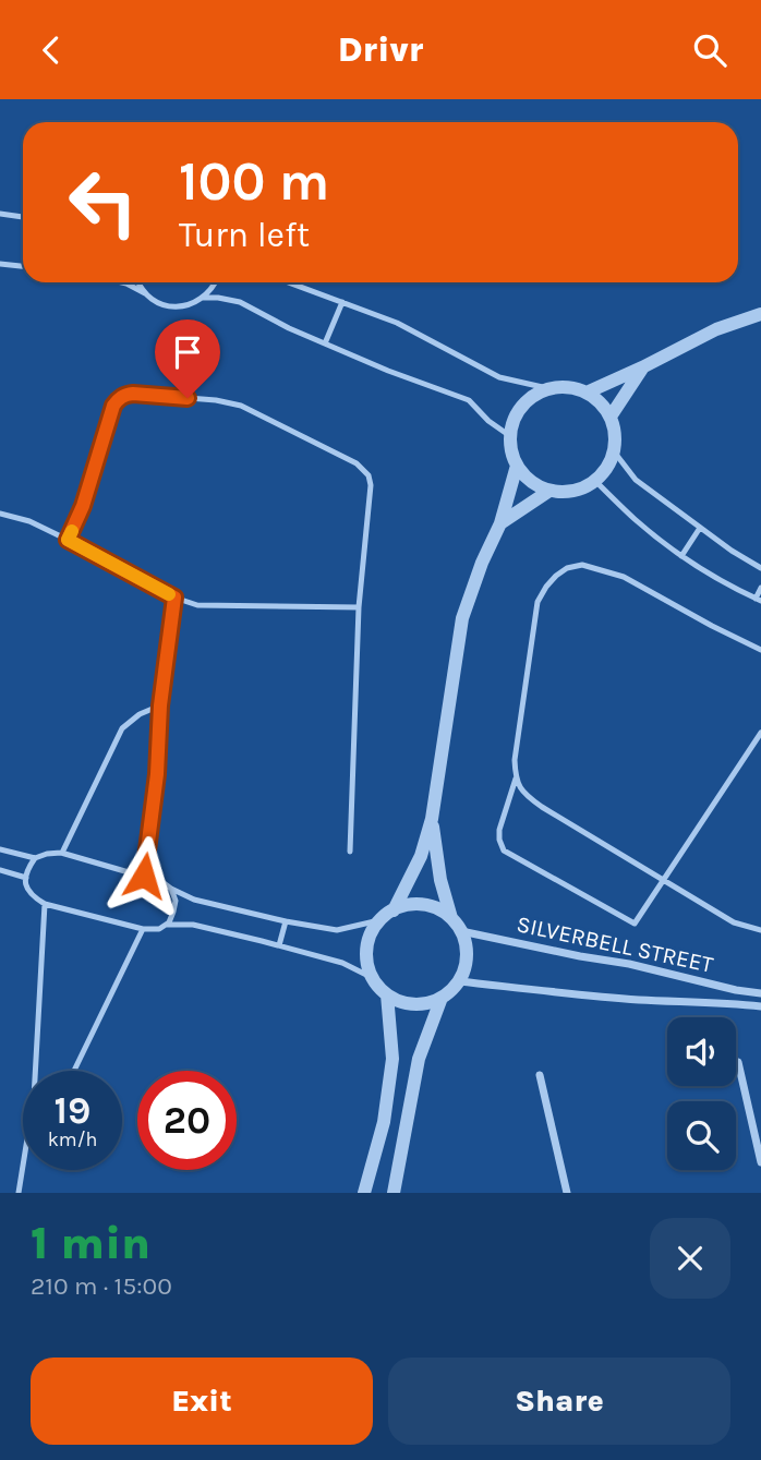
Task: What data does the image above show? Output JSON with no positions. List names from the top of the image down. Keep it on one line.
{"streets":{"street":["SILVERBELL STREET"]},"page":{"header":"Drivr","turn":["100 m","Turn left"],"speed":"19 km/h","limit":"20","heading":["1 min","210 m · 15:00"],"buttons":["Exit","Share"]}}
